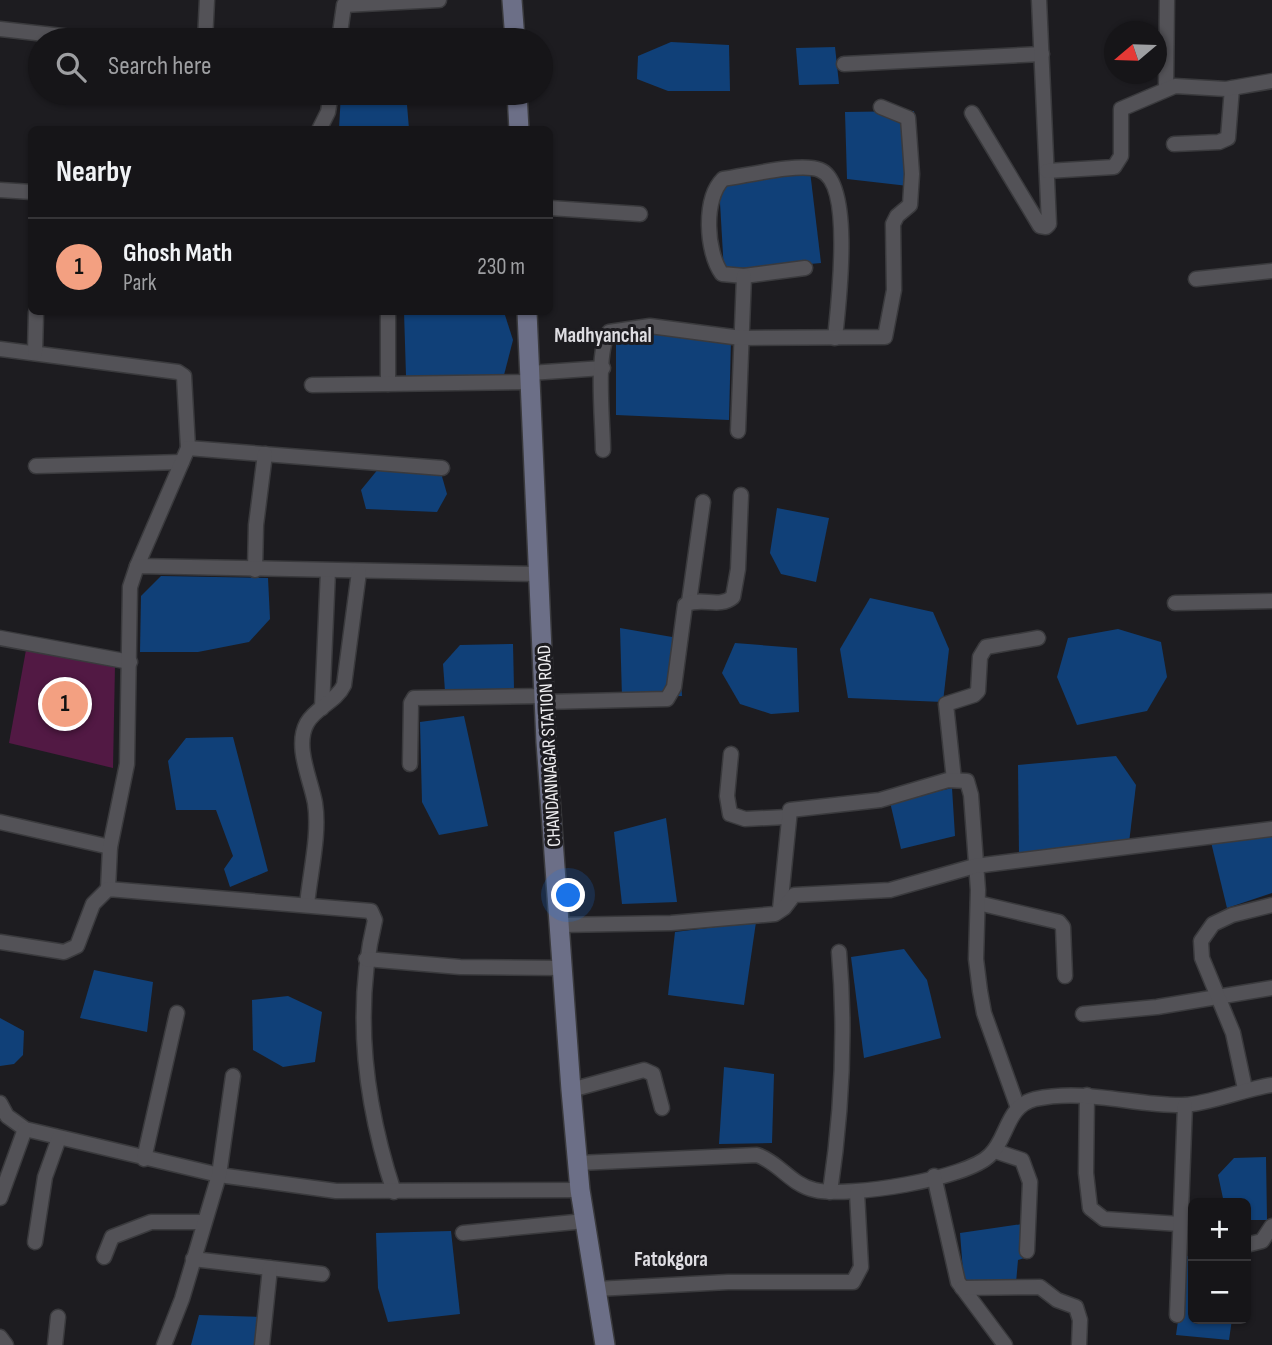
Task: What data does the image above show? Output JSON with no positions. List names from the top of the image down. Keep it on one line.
{"streets":{"main road":["CHANDANNAGAR STATION ROAD"]},"districts":["Madhyanchal","Fatokgora"],"north":"left","page":{"search":"Search here","heading":"Nearby","list":[{"mark":"1","name":"Ghosh Math","note":"Park","value":"230 m"}],"pins":"1","map_buttons":["+","−"]}}
